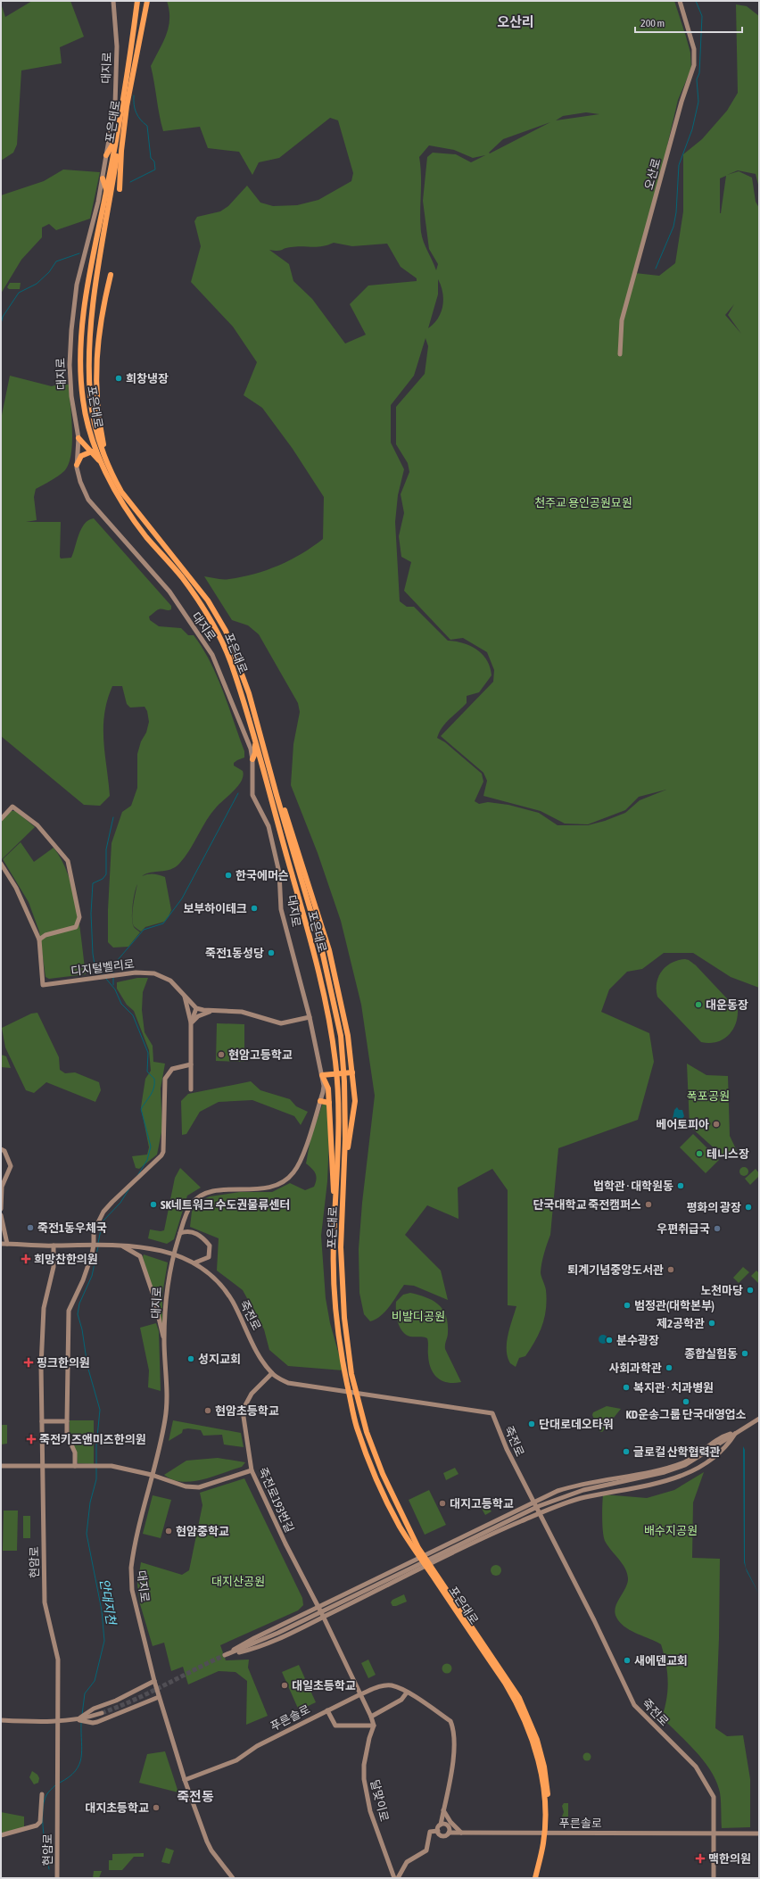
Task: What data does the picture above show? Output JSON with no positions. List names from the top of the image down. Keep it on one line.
{"streets":{"highway":["포은대로"],"street":["대지로","오산로","디지털벨리로","죽전로","죽전로193번길","현암로","푸른솔로","달맞이로"]},"crossings":[["대지로","푸른솔로"],["죽전로","죽전로193번길"],["죽전로","현암로"],["죽전로","푸른솔로"],["죽전로193번길","푸른솔로"]],"districts":["오산리","죽전동"],"water":["안대지천"],"parks":["천주교 용인공원묘원","폭포공원","비발디공원","배수지공원","대지산공원"],"places":{"other":["희창냉장","한국에머슨","보부하이테크","죽전1동성당","대운동장","현암고등학교","베어토피아","테니스장","법학관 · 대학원동","SK네트워크 수도권물류센터","단국대학교 죽전캠퍼스","평화의 광장","죽전1동우체국","우편취급국","퇴계기념중앙도서관","노천마당","범정관(대학본부)","제2공학관","분수광장","종합실험동","성지교회","사회과학관","복지관 · 치과병원","KD운송그룹 단국대영업소","현암초등학교","단대로데오타워","글로컬 산학협력관","대지고등학교","현암중학교","새에덴교회","대일초등학교","대지초등학교"],"health":["희망찬한의원","핑크한의원","죽전키즈앤미즈한의원","맥한의원"]},"scale_bar":"200 m"}
